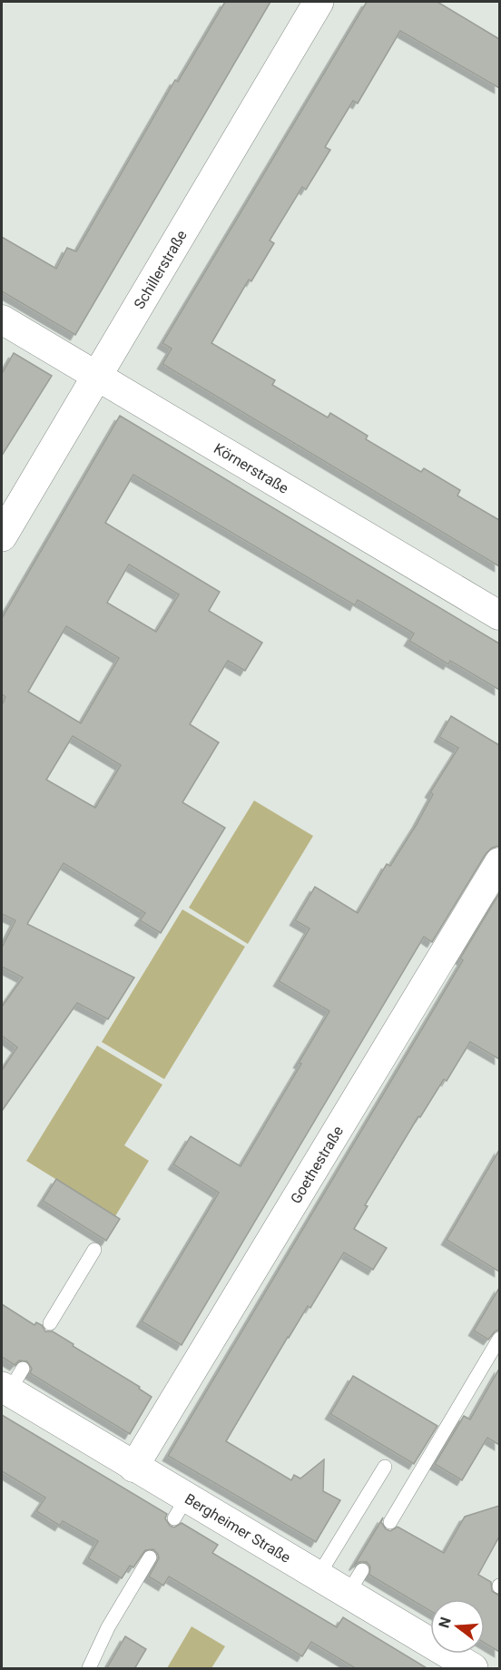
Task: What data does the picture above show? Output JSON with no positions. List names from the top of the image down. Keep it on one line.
{"streets":{"street":["Schillerstraße","Körnerstraße","Goethestraße","Bergheimer Straße"]},"crossings":[["Schillerstraße","Körnerstraße"],["Goethestraße","Bergheimer Straße"]],"north":"left"}
